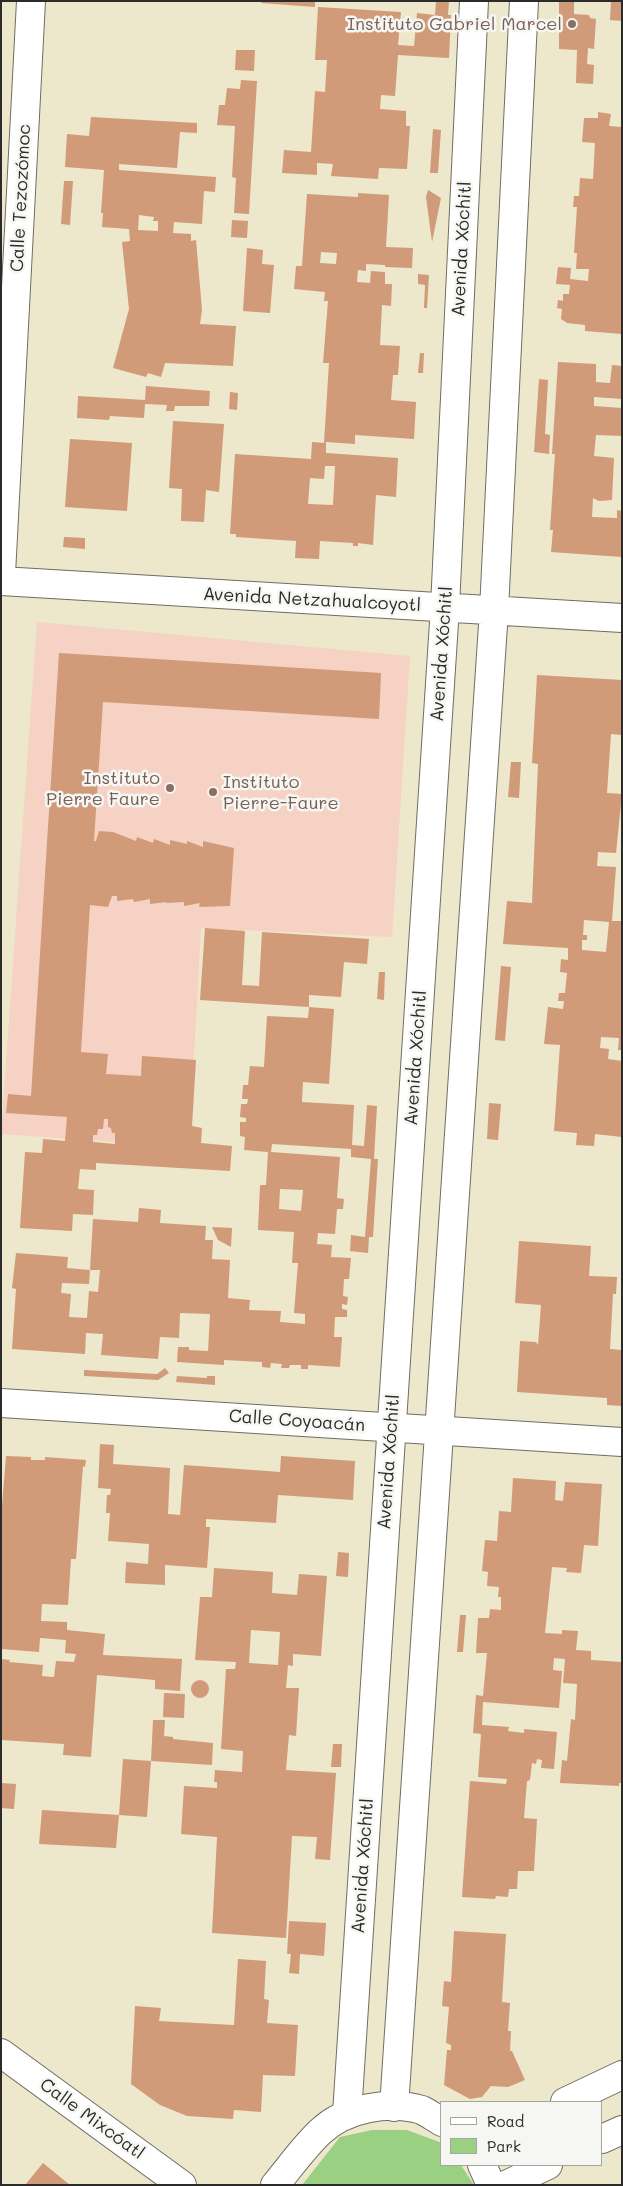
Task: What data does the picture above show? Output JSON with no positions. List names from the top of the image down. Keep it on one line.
{"streets":{"street":["Calle Tezozómoc","Avenida Xóchitl","Avenida Netzahualcoyotl","Calle Coyoacán","Calle Mixcóatl"]},"crossings":[["Avenida Xóchitl","Avenida Netzahualcoyotl"],["Avenida Xóchitl","Calle Coyoacán"]],"places":["Instituto Gabriel Marcel","Instituto Pierre Faure","Instituto Pierre-Faure"],"legend":["Road","Park"]}
